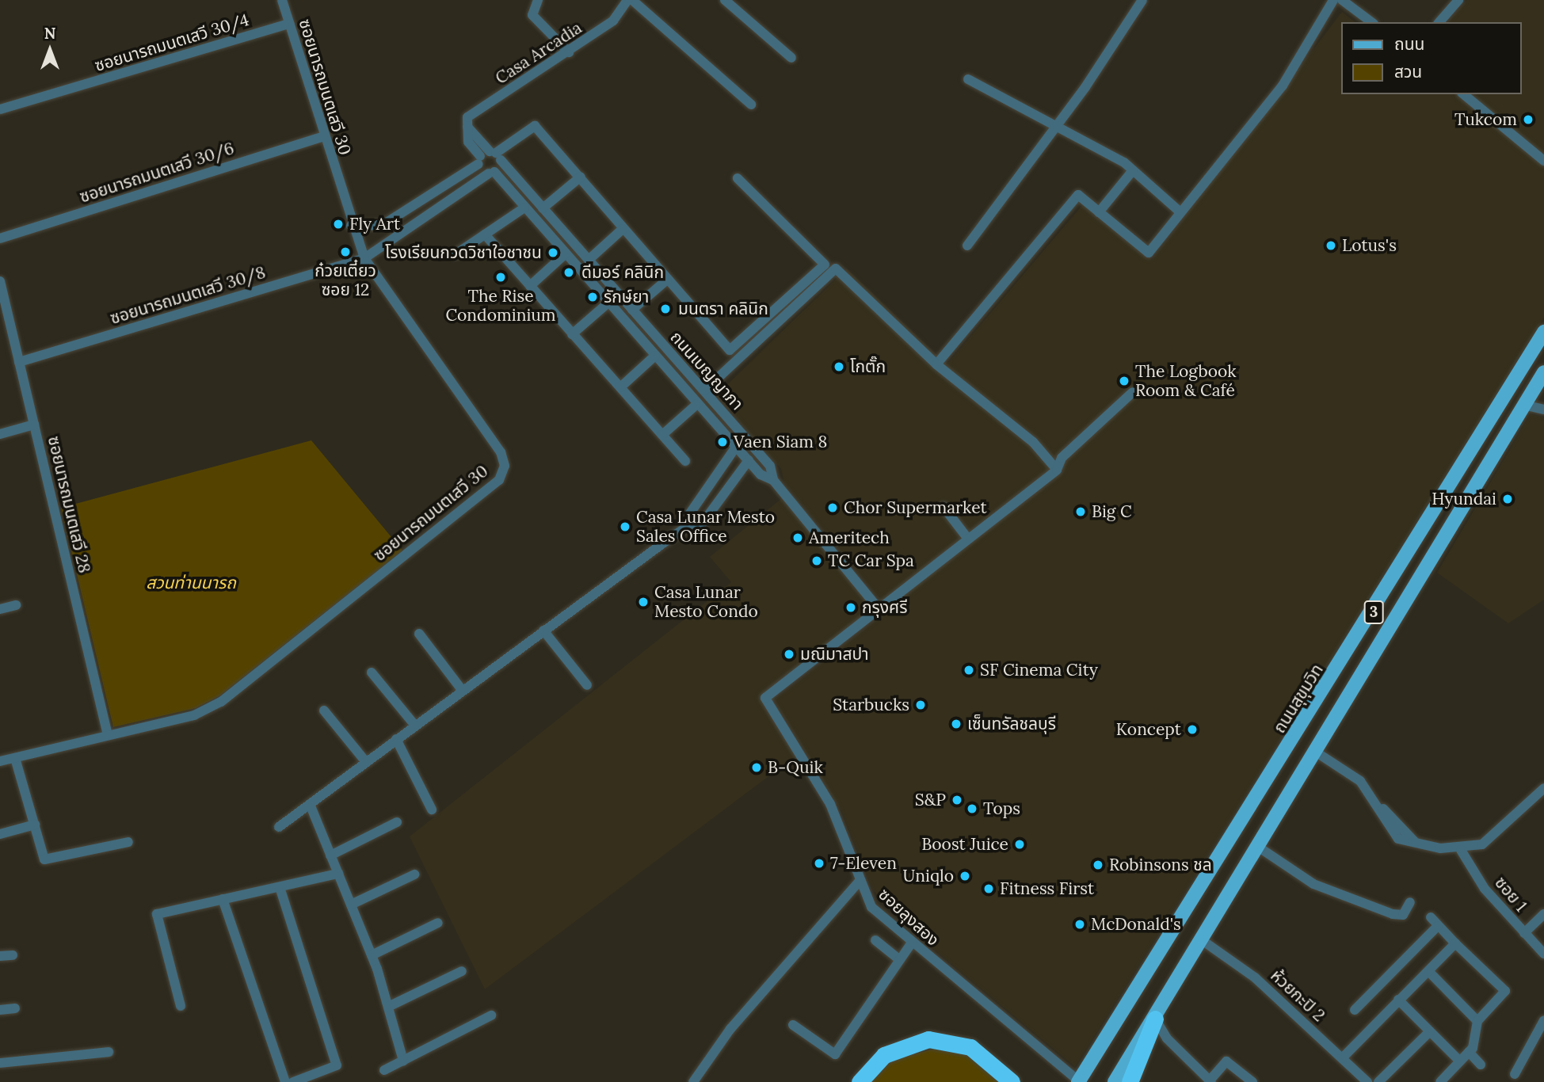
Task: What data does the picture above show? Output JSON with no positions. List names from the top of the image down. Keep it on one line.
{"streets":{"main road":["3","ถนนสุขุมวิท"],"street":["ซอยนารถมนตเสวี 30/4","Casa Arcadia","ซอยนารถมนตเสวี 30","ซอยนารถมนตเสวี 30/6","ซอยนารถมนตเสวี 30/8","ถนนเบญญาภา","ซอยนารถมนตเสวี 28","ซอย 1","ซอยลุงสอง","ห้วยกะปิ 2"]},"crossings":[["ซอยนารถมนตเสวี 30/4","ซอยนารถมนตเสวี 30"],["Casa Arcadia","ถนนเบญญาภา"],["ซอยนารถมนตเสวี 30","ซอยนารถมนตเสวี 30/6"],["ซอยนารถมนตเสวี 30","ซอยนารถมนตเสวี 30/8"],["ซอยนารถมนตเสวี 30","ซอยนารถมนตเสวี 28"],["ซอยนารถมนตเสวี 30/8","ถนนเบญญาภา"],["ซอยนารถมนตเสวี 30/8","ซอยนารถมนตเสวี 28"],["ถนนเบญญาภา","ซอยลุงสอง"],["3","ห้วยกะปิ 2"],["ถนนสุขุมวิท","ซอยลุงสอง"]],"parks":["สวนท่านนารถ"],"places":["Tukcom","Fly Art","Lotus's","ก๋วยเตี๋ยว ซอย 12","โรงเรียนกวดวิชาใอชาชน","ดีมอร์ คลินิก","The Rise Condominium","รักษ์ยา","มนตรา คลินิก","โกตั๊ก","The Logbook Room & Café","Vaen Siam 8","Hyundai","Chor Supermarket","Big C","Casa Lunar Mesto Sales Office","Ameritech","TC Car Spa","Casa Lunar Mesto Condo","กรุงศรี","มณิมาสปา","SF Cinema City","Starbucks","เซ็นทรัลชลบุรี","Koncept","B-Quik","S&P","Tops","Boost Juice","7-Eleven","Robinsons ชล","Uniqlo","Fitness First","McDonald's"],"legend":["ถนน","สวน"],"north":"top"}
